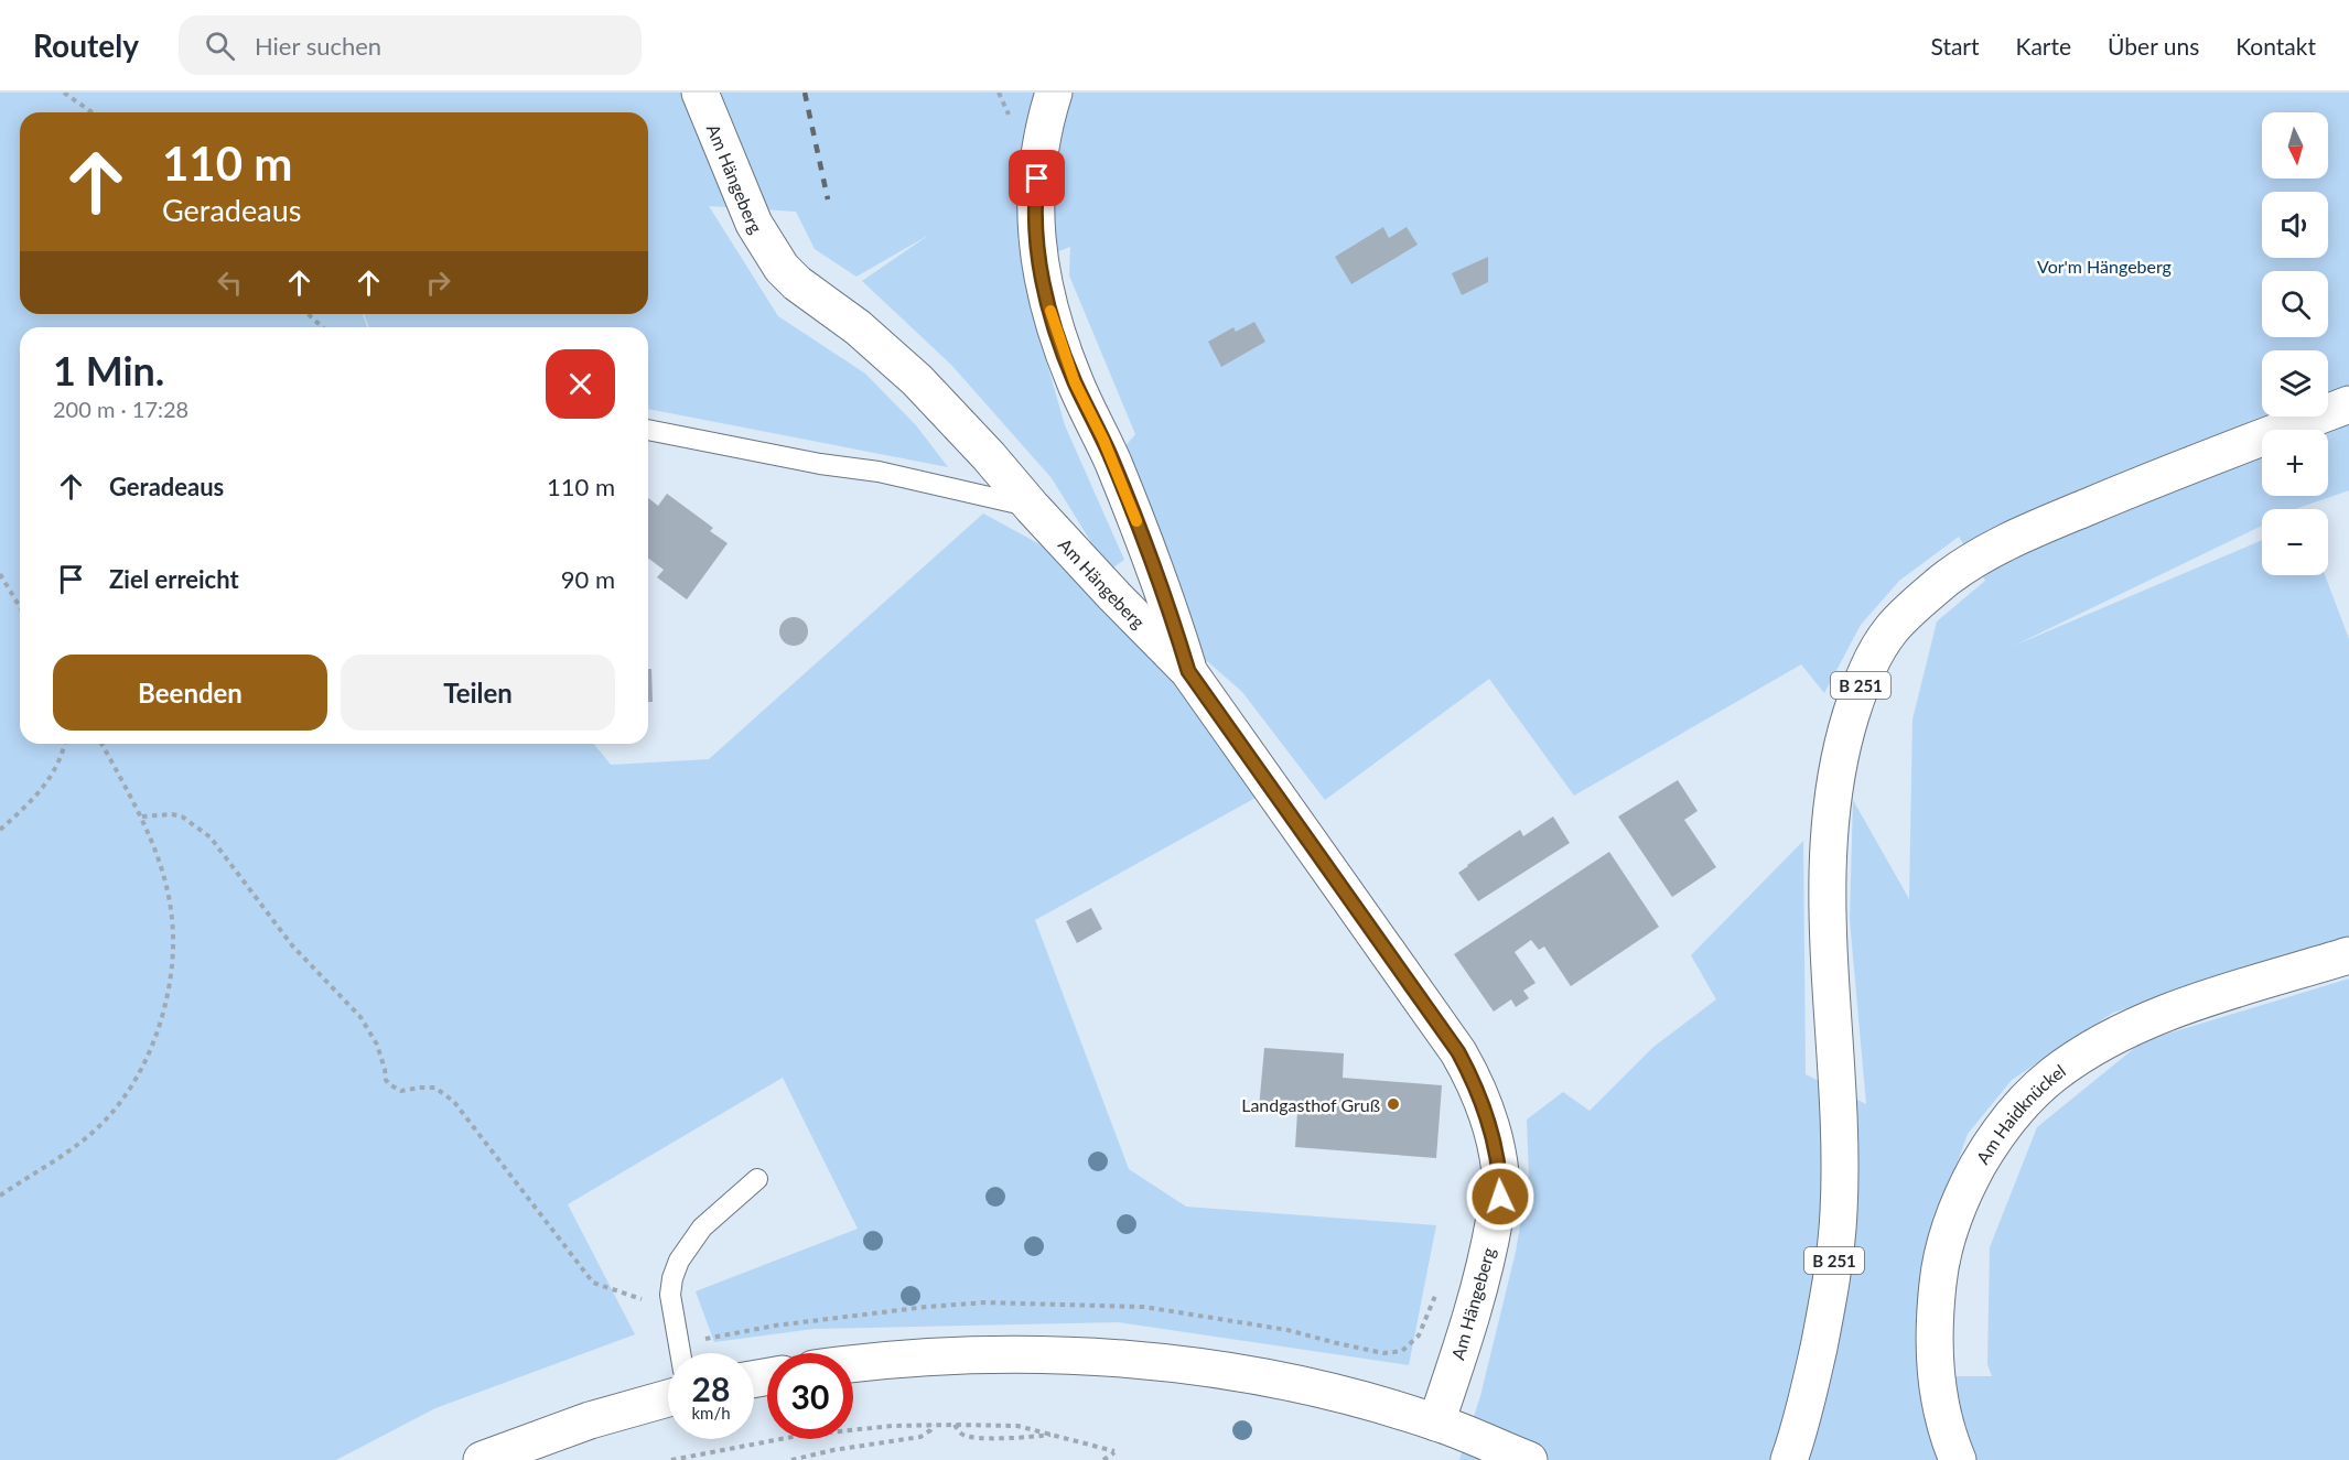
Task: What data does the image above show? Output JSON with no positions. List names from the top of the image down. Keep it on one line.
{"streets":{"street":["Am Hängeberg","B 251","Am Haidknückel"]},"parks":["Vor'm Hängeberg"],"places":["Landgasthof Gruß"],"north":"bottom","page":{"header":"Routely","search":"Hier suchen","nav":["Start","Karte","Über uns","Kontakt"],"map_buttons":["+","−"],"turn":["110 m","Geradeaus"],"heading":["1 Min.","200 m · 17:28"],"list":[{"name":"Geradeaus","value":"110 m"},{"name":"Ziel erreicht","value":"90 m"}],"buttons":["Beenden","Teilen"],"speed":"28 km/h","limit":"30"}}
